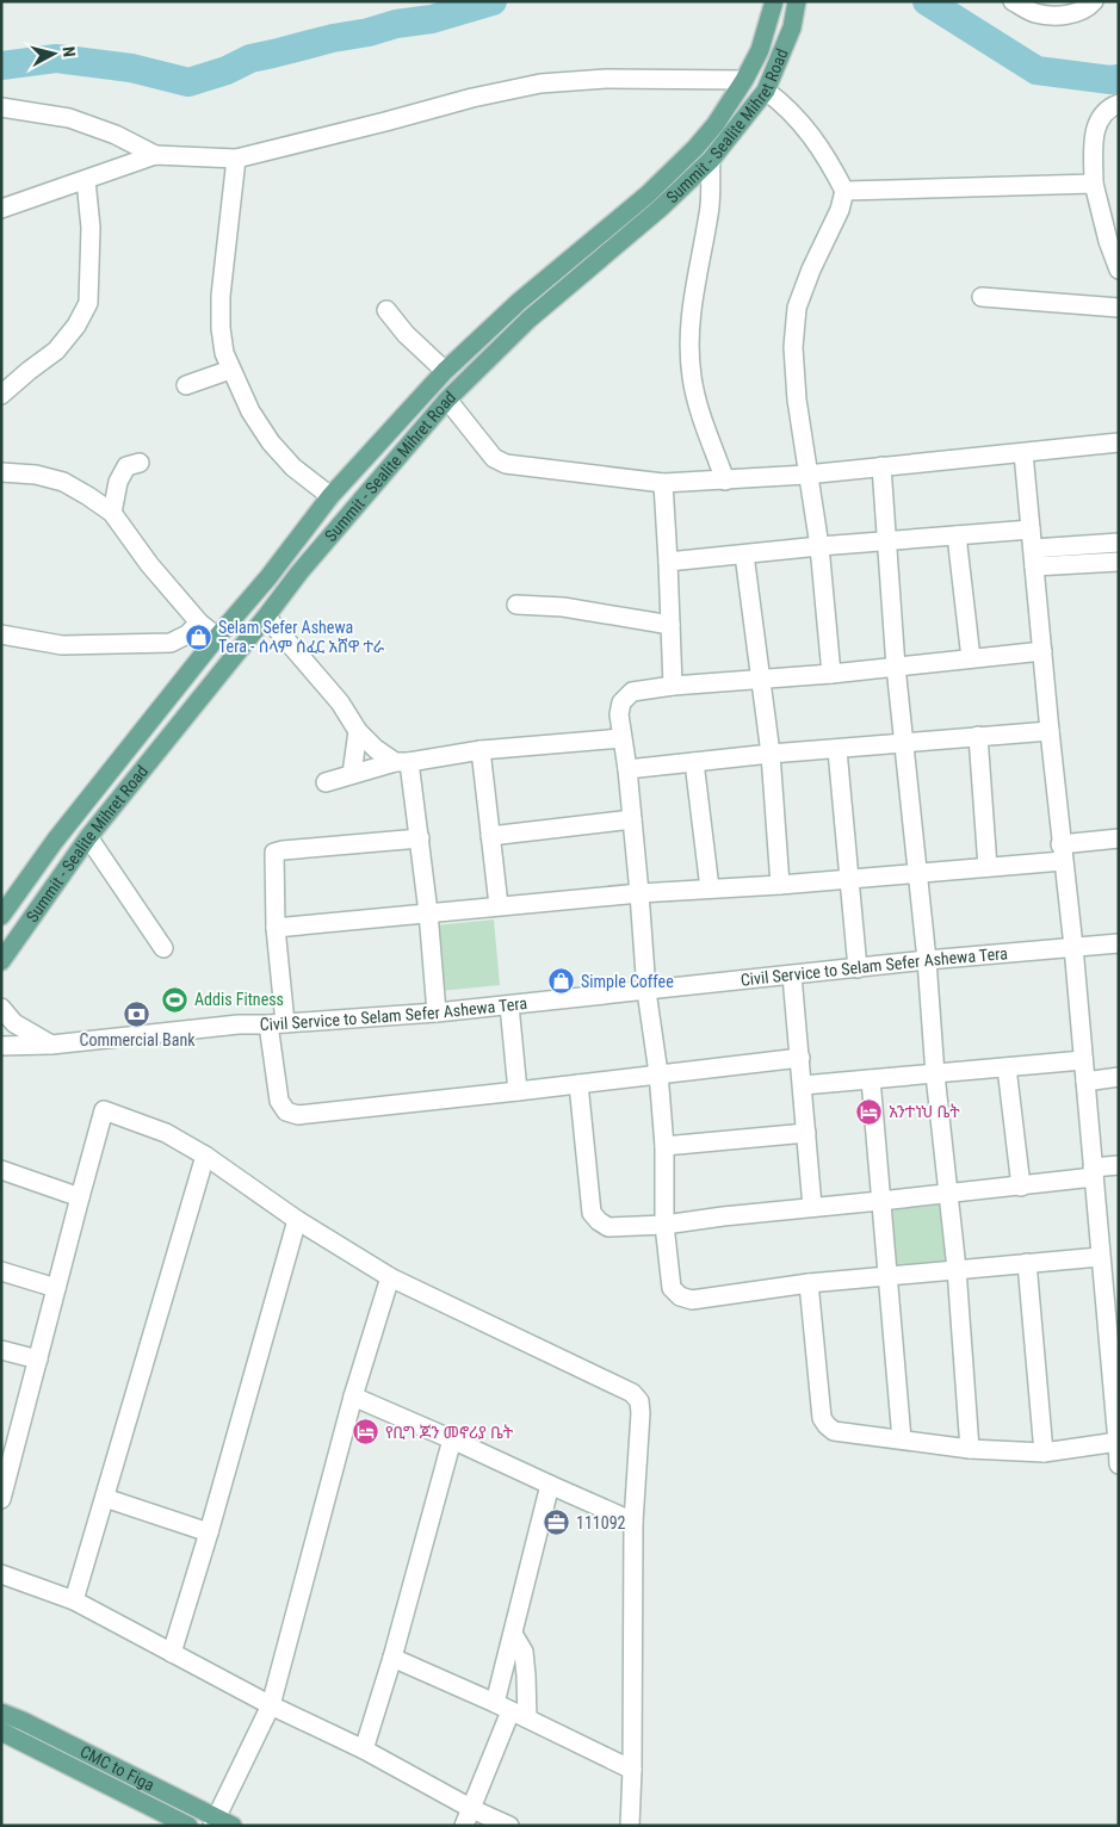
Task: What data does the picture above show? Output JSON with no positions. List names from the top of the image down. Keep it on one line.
{"streets":{"main road":["Summit - Sealite Mihret Road","CMC to Figa"],"street":["Civil Service to Selam Sefer Ashewa Tera"]},"places":{"shop":["Selam Sefer Ashewa Tera - ሰላም ሰፈር አሸዋ ተራ","Simple Coffee"],"sports":["Addis Fitness"],"bank":["Commercial Bank"],"hotel":["አንተነህ ቤት","የቢግ ጆን መኖሪያ ቤት"],"office":["111092"]},"north":"right"}
